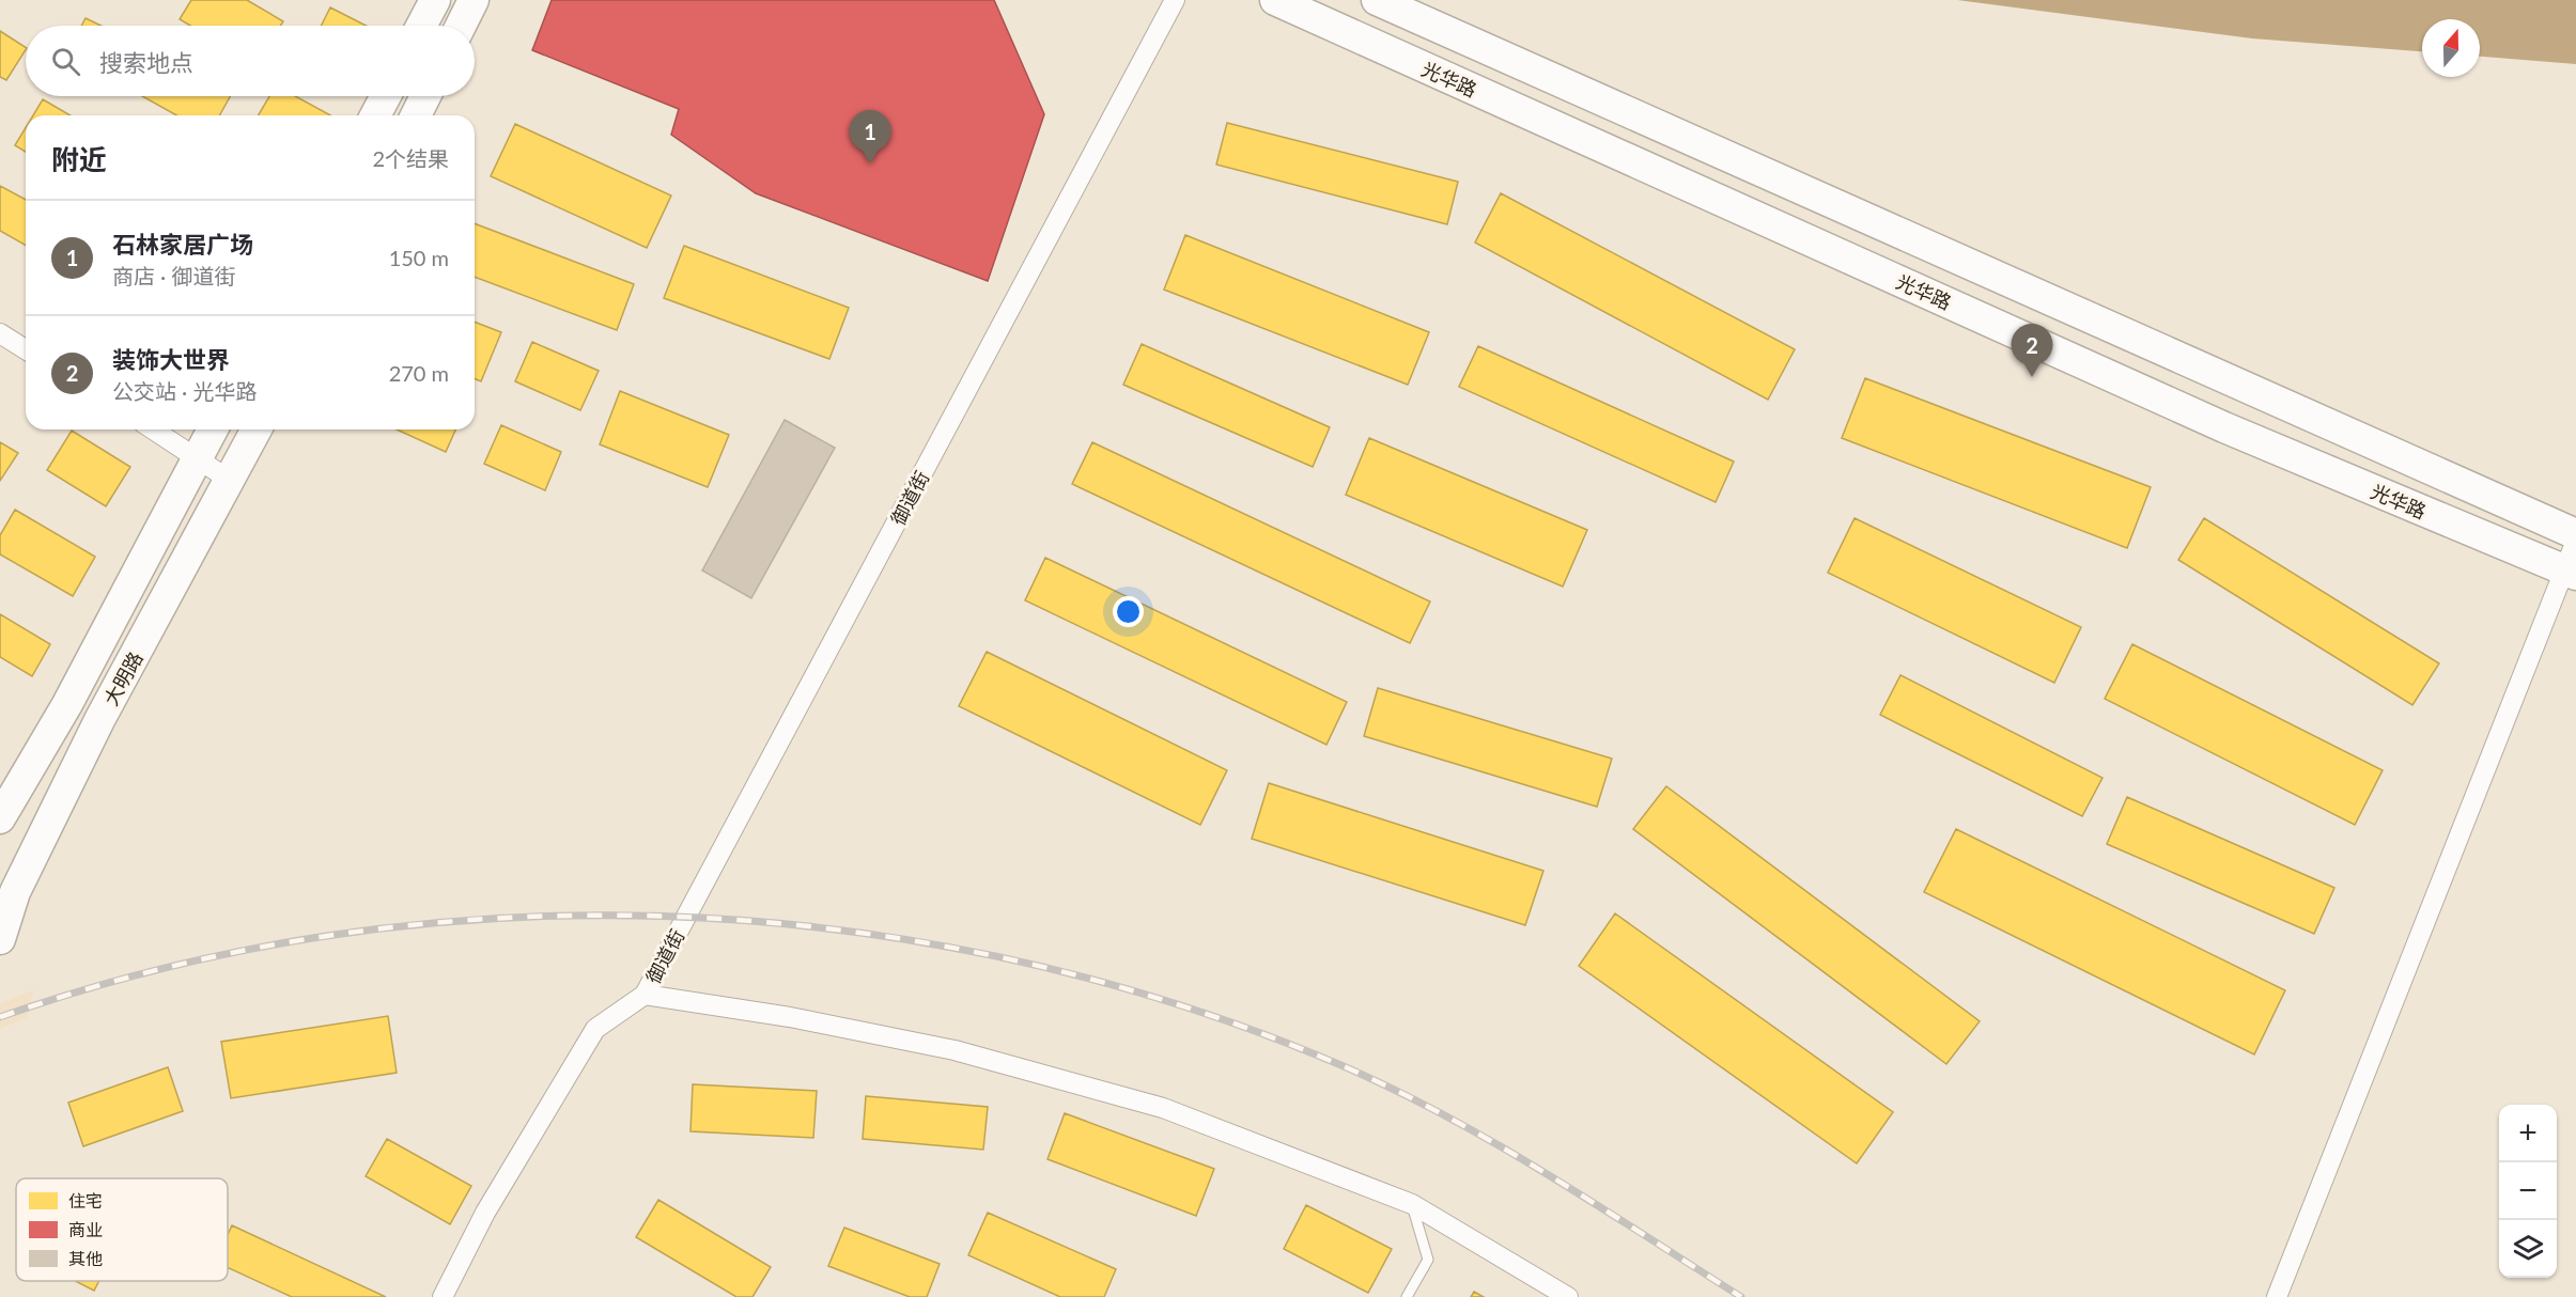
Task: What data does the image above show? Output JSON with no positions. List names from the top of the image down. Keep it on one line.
{"streets":{"main road":["光华路","大明路"],"street":["御道街"]},"legend":["住宅","商业","其他"],"north":"top","page":{"search":"搜索地点","pins":["1","2"],"heading":["附近","2个结果"],"list":[{"mark":"1","name":"石林家居广场","note":"商店 · 御道街","value":"150 m"},{"mark":"2","name":"装饰大世界","note":"公交站 · 光华路","value":"270 m"}],"map_buttons":["+","−"]}}
